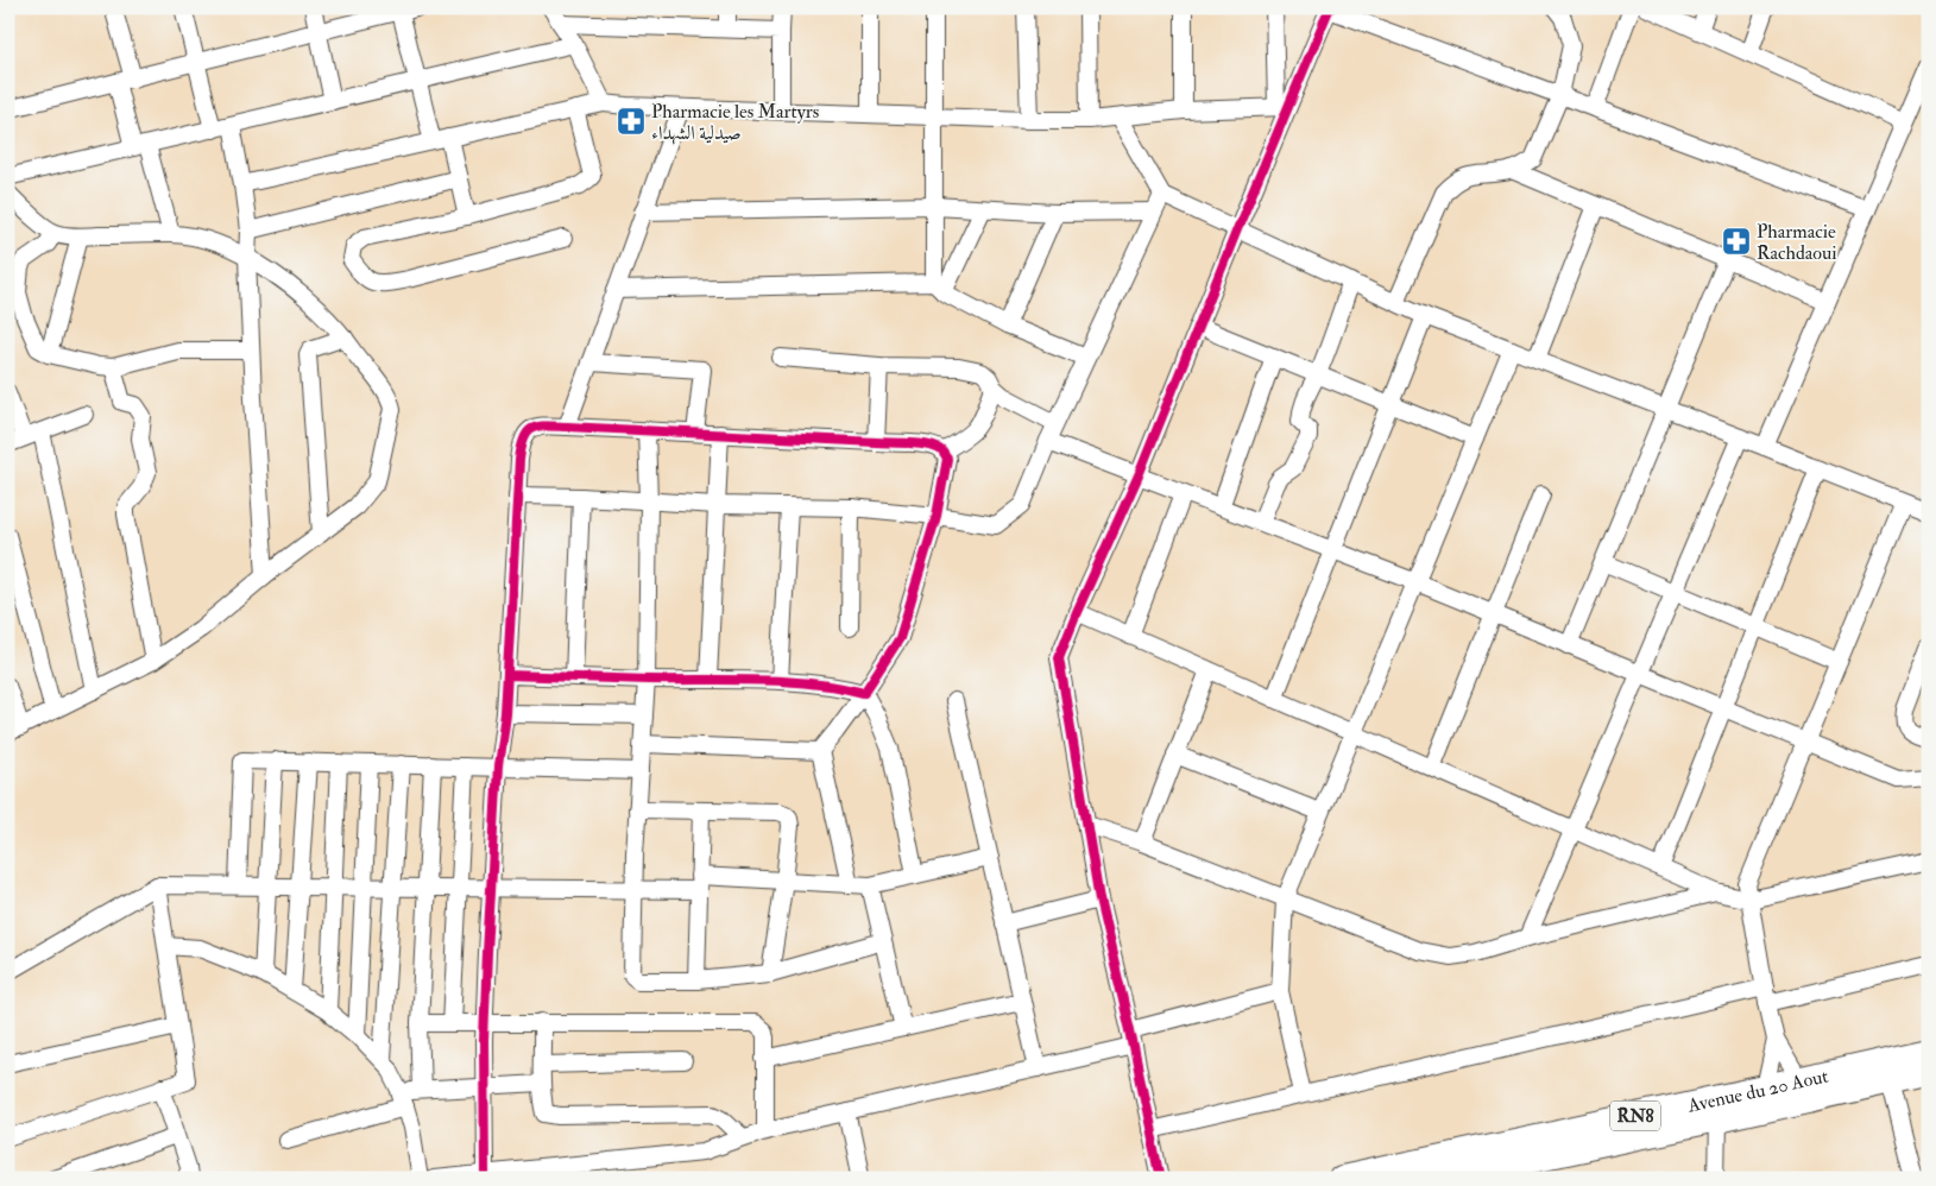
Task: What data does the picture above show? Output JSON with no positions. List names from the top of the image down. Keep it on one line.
{"streets":{"main road":["Avenue du 20 Aout","RN8"]},"places":{"pharmacy":["Pharmacie les Martyrs صيدلية الشهداء","Pharmacie Rachdaoui"]}}
